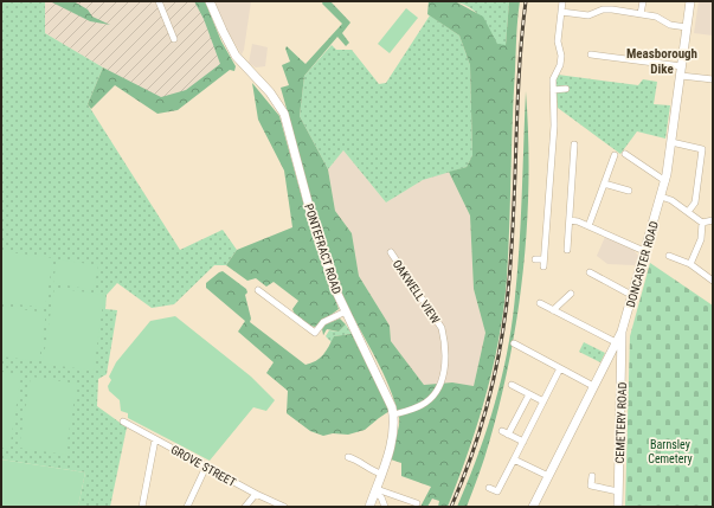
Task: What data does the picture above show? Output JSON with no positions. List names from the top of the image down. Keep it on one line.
{"streets":{"highway":["PONTEFRACT ROAD","DONCASTER ROAD","CEMETERY ROAD"],"street":["OAKWELL VIEW","GROVE STREET"]},"crossings":[["PONTEFRACT ROAD","OAKWELL VIEW"],["DONCASTER ROAD","CEMETERY ROAD"]],"districts":["Measborough Dike"],"parks":["Barnsley Cemetery"]}
